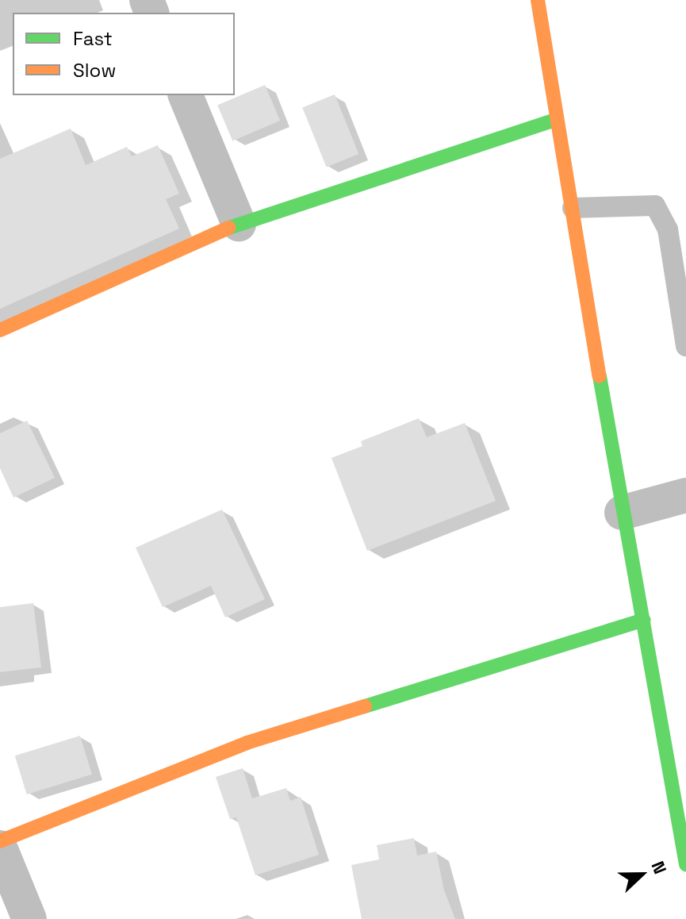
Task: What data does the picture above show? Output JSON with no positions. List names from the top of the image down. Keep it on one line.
{"legend":["Fast","Slow"],"north":"right"}
